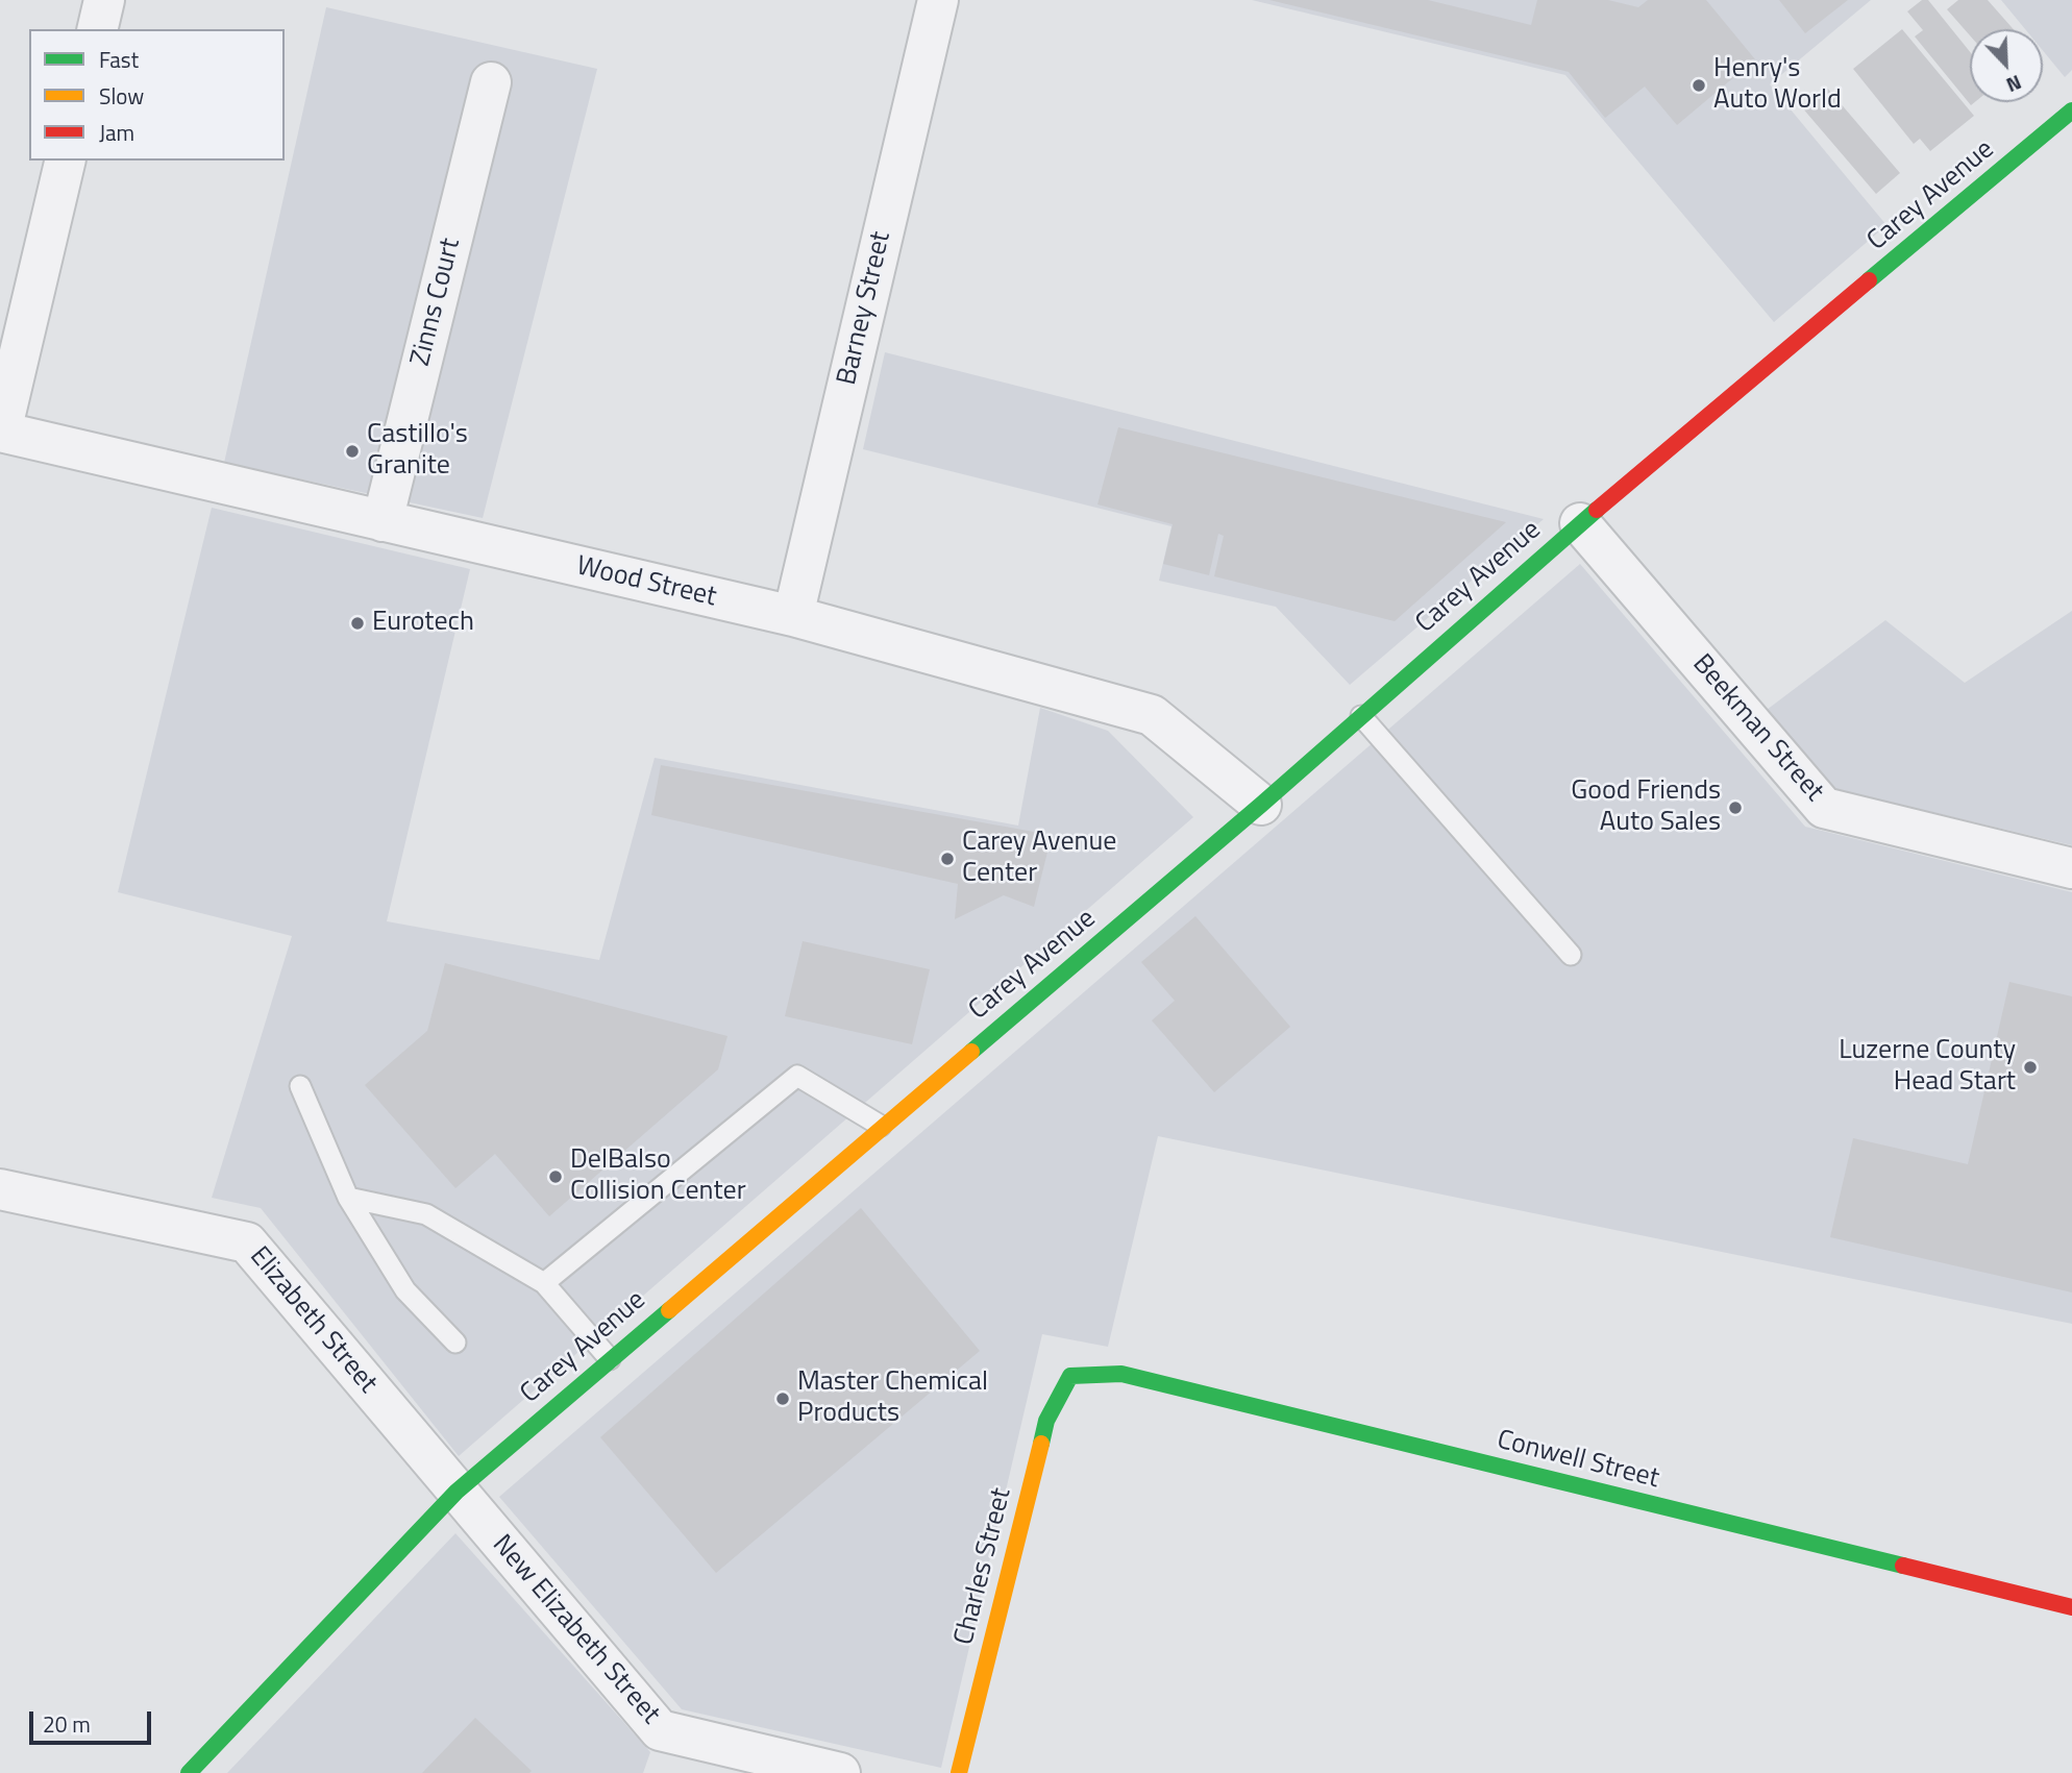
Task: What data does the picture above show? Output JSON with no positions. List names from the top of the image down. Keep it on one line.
{"streets":{"main road":["Carey Avenue","Conwell Street","Charles Street"],"street":["Zinns Court","Barney Street","Wood Street","Beekman Street","Elizabeth Street","New Elizabeth Street"]},"crossings":[["Carey Avenue","Wood Street"],["Carey Avenue","Beekman Street"],["Carey Avenue","Elizabeth Street"],["Carey Avenue","New Elizabeth Street"],["Zinns Court","Wood Street"],["Barney Street","Wood Street"],["Elizabeth Street","New Elizabeth Street"],["Conwell Street","Charles Street"]],"places":["Henry's Auto World","Castillo's Granite","Eurotech","Good Friends Auto Sales","Carey Avenue Center","Luzerne County Head Start","DelBalso Collision Center","Master Chemical Products"],"legend":["Fast","Slow","Jam"],"scale_bar":"20 m","north":"bottom right"}
